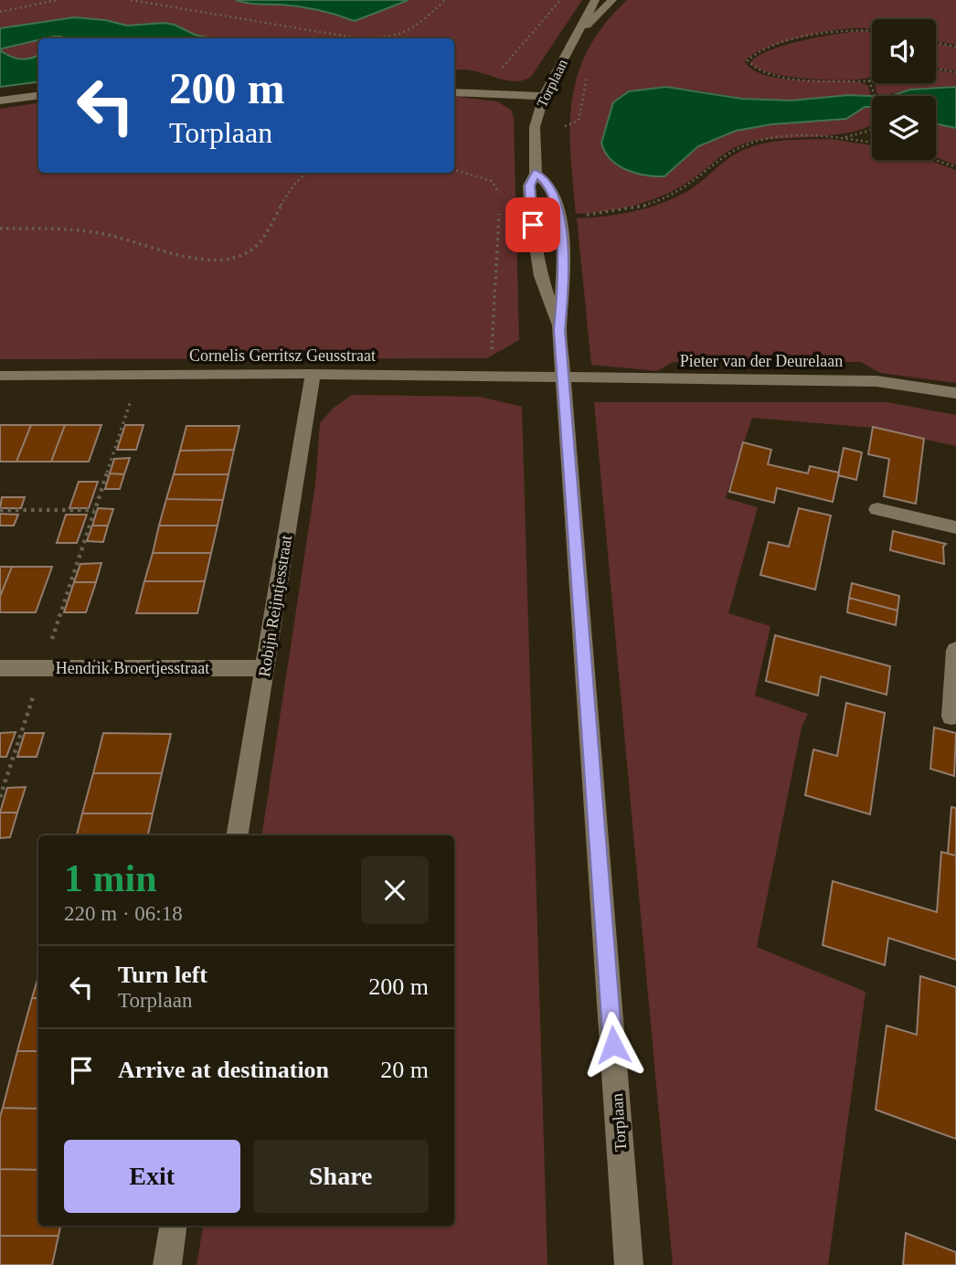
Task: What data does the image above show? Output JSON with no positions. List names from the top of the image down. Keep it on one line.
{"streets":{"street":["Torplaan","Cornelis Gerritsz Geusstraat","Pieter van der Deurelaan","Robijn Reijntjesstraat","Hendrik Broertjesstraat"]},"crossings":[["Torplaan","Cornelis Gerritsz Geusstraat"],["Torplaan","Pieter van der Deurelaan"],["Cornelis Gerritsz Geusstraat","Pieter van der Deurelaan"],["Cornelis Gerritsz Geusstraat","Robijn Reijntjesstraat"],["Robijn Reijntjesstraat","Hendrik Broertjesstraat"]],"page":{"turn":["200 m","Torplaan"],"heading":["1 min","220 m · 06:18"],"list":[{"name":"Turn left","note":"Torplaan","value":"200 m"},{"name":"Arrive at destination","value":"20 m"}],"buttons":["Exit","Share"]}}
